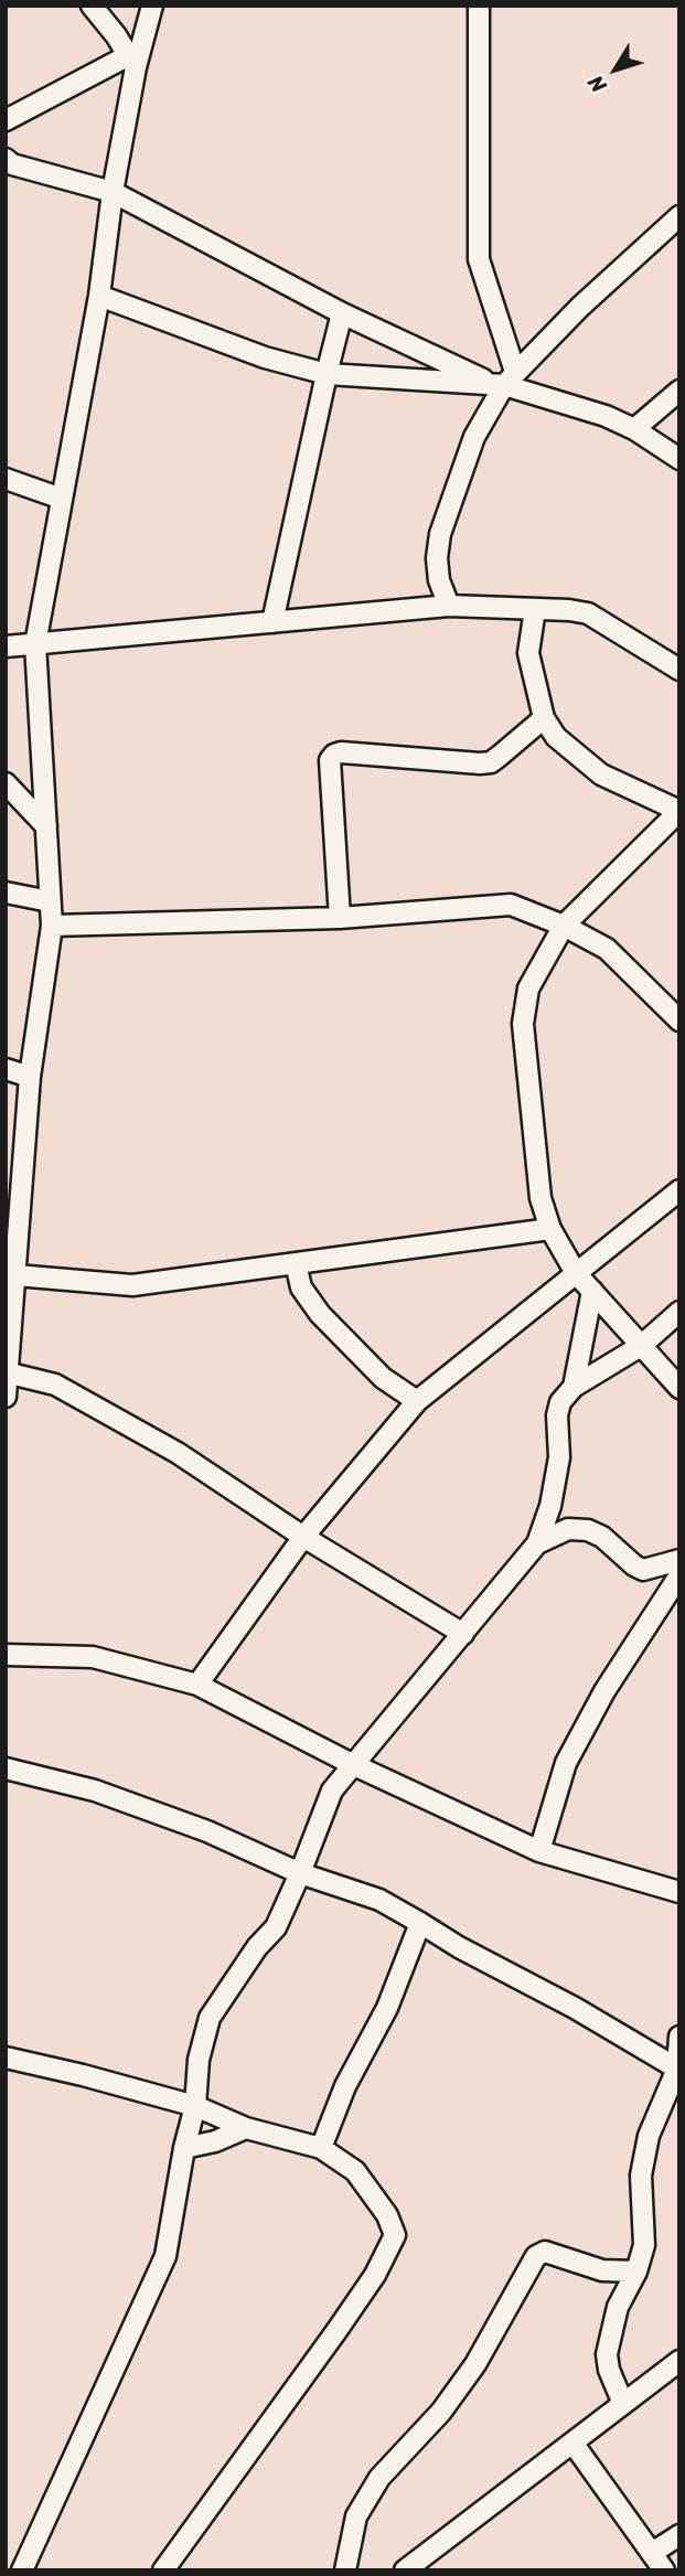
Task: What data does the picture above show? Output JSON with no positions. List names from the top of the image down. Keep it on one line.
{"north":"bottom left"}
